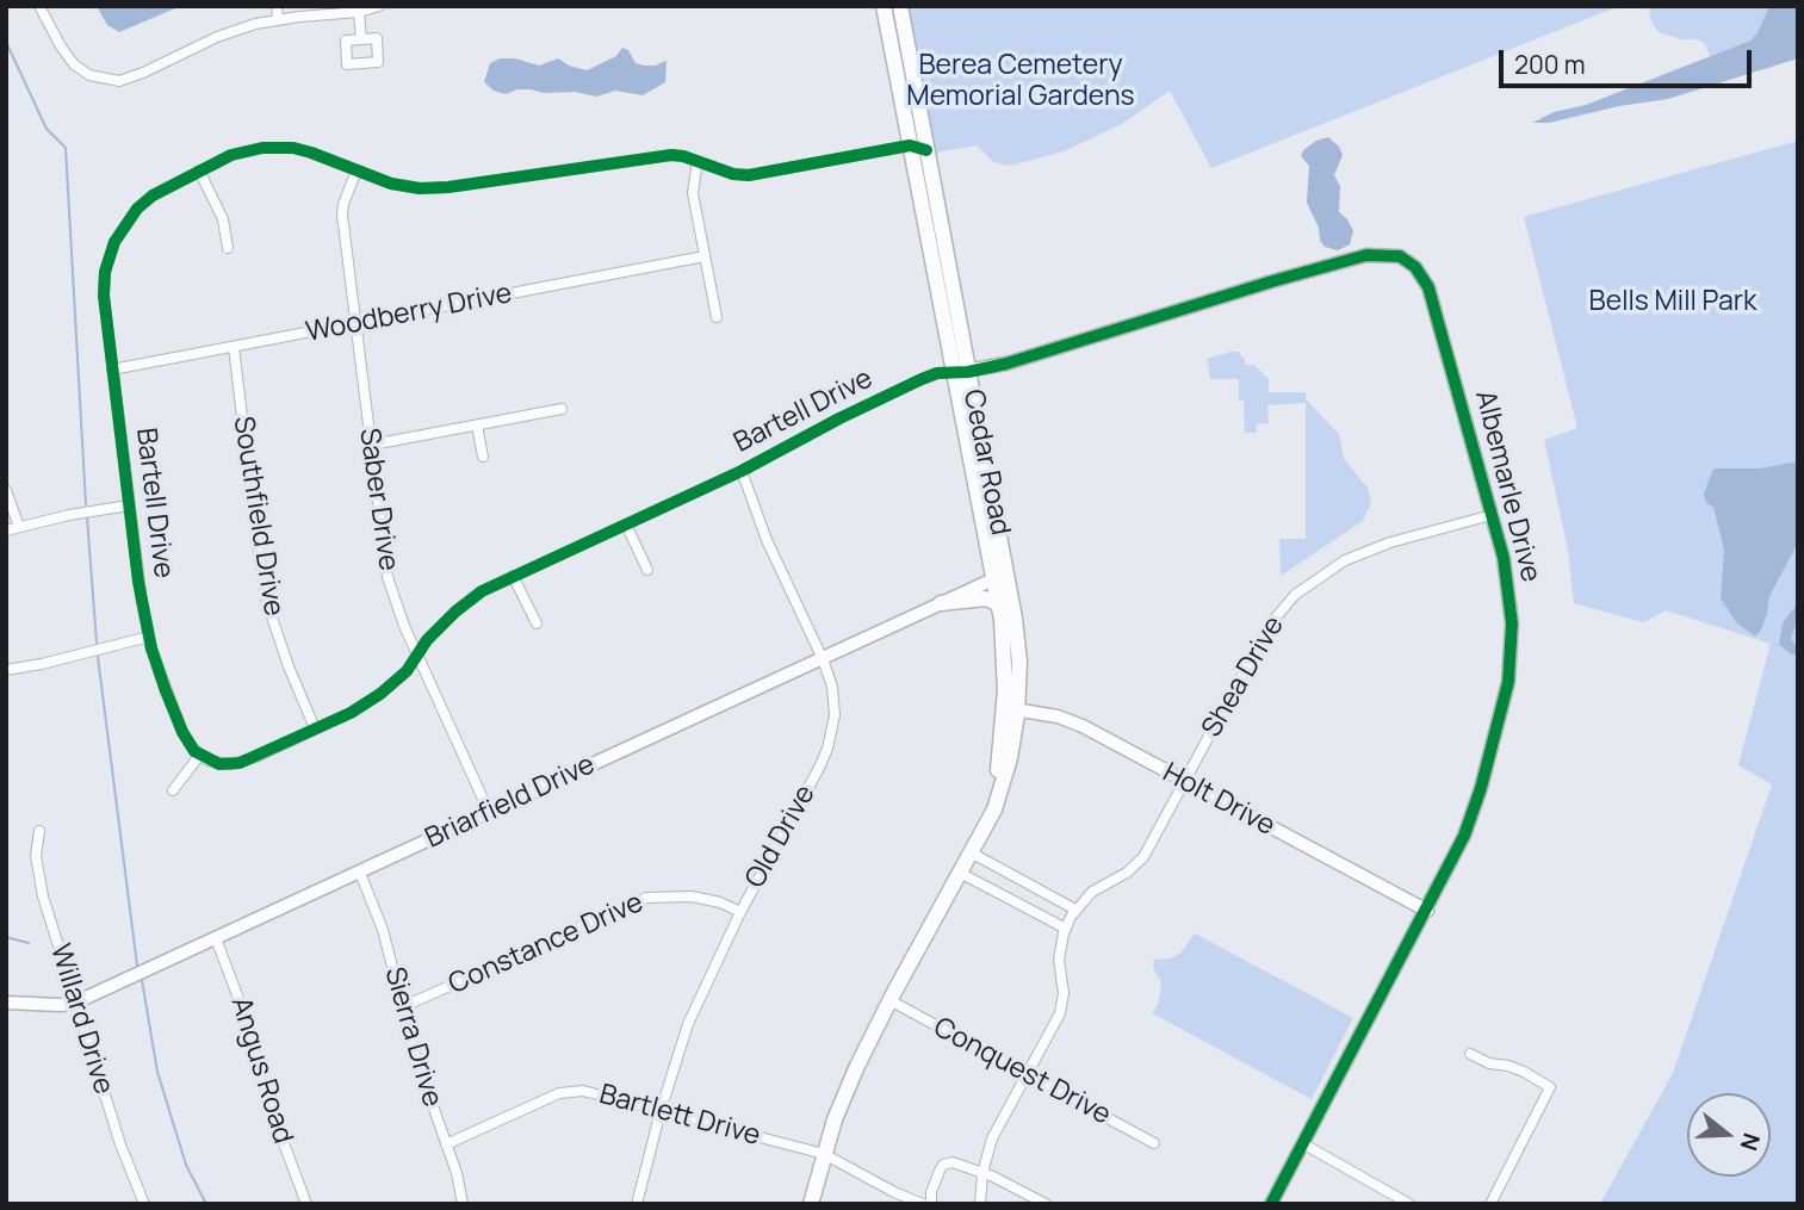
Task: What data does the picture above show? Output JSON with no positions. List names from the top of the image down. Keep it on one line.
{"streets":{"main road":["Cedar Road"],"street":["Woodberry Drive","Bartell Drive","Albemarle Drive","Saber Drive","Southfield Drive","Shea Drive","Holt Drive","Briarfield Drive","Old Drive","Constance Drive","Willard Drive","Sierra Drive","Angus Road","Conquest Drive","Bartlett Drive"]},"crossings":[["Woodberry Drive","Bartell Drive"],["Woodberry Drive","Saber Drive"],["Woodberry Drive","Southfield Drive"],["Bartell Drive","Cedar Road"],["Bartell Drive","Albemarle Drive"],["Bartell Drive","Saber Drive"],["Bartell Drive","Southfield Drive"],["Bartell Drive","Old Drive"],["Cedar Road","Albemarle Drive"],["Cedar Road","Holt Drive"],["Cedar Road","Briarfield Drive"],["Cedar Road","Conquest Drive"],["Cedar Road","Bartlett Drive"],["Albemarle Drive","Shea Drive"],["Albemarle Drive","Holt Drive"],["Saber Drive","Briarfield Drive"],["Shea Drive","Holt Drive"],["Shea Drive","Conquest Drive"],["Briarfield Drive","Old Drive"],["Briarfield Drive","Willard Drive"],["Briarfield Drive","Sierra Drive"],["Briarfield Drive","Angus Road"],["Old Drive","Constance Drive"],["Old Drive","Bartlett Drive"],["Constance Drive","Sierra Drive"],["Sierra Drive","Bartlett Drive"]],"parks":["Berea Cemetery Memorial Gardens","Bells Mill Park"],"scale_bar":"200 m","north":"right"}
